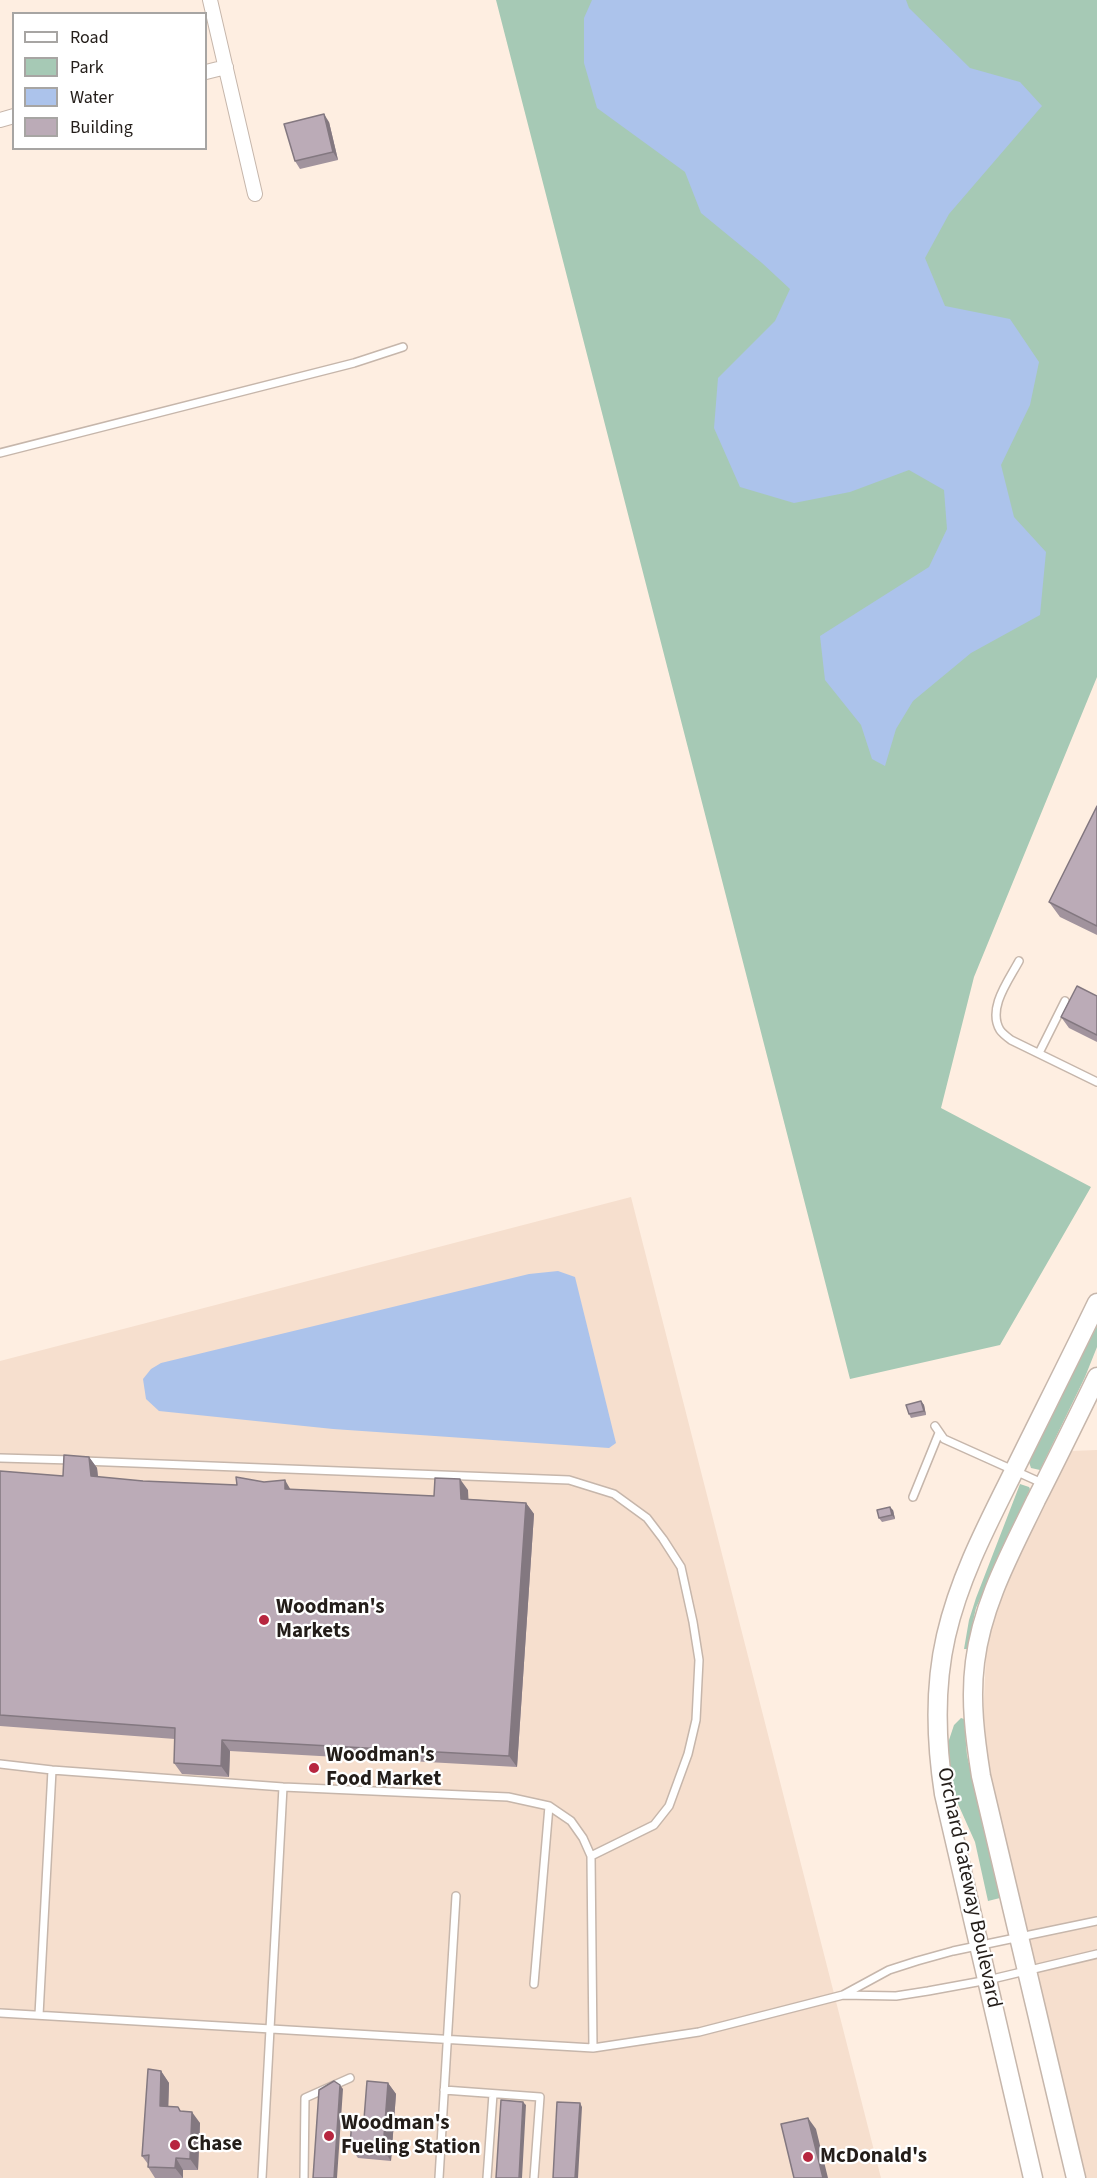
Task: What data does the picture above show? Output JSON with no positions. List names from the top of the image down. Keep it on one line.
{"streets":{"street":["Orchard Gateway Boulevard"]},"places":["Woodman's Markets","Woodman's Food Market","Woodman's Fueling Station","Chase","McDonald's"],"legend":["Road","Park","Water","Building"]}
